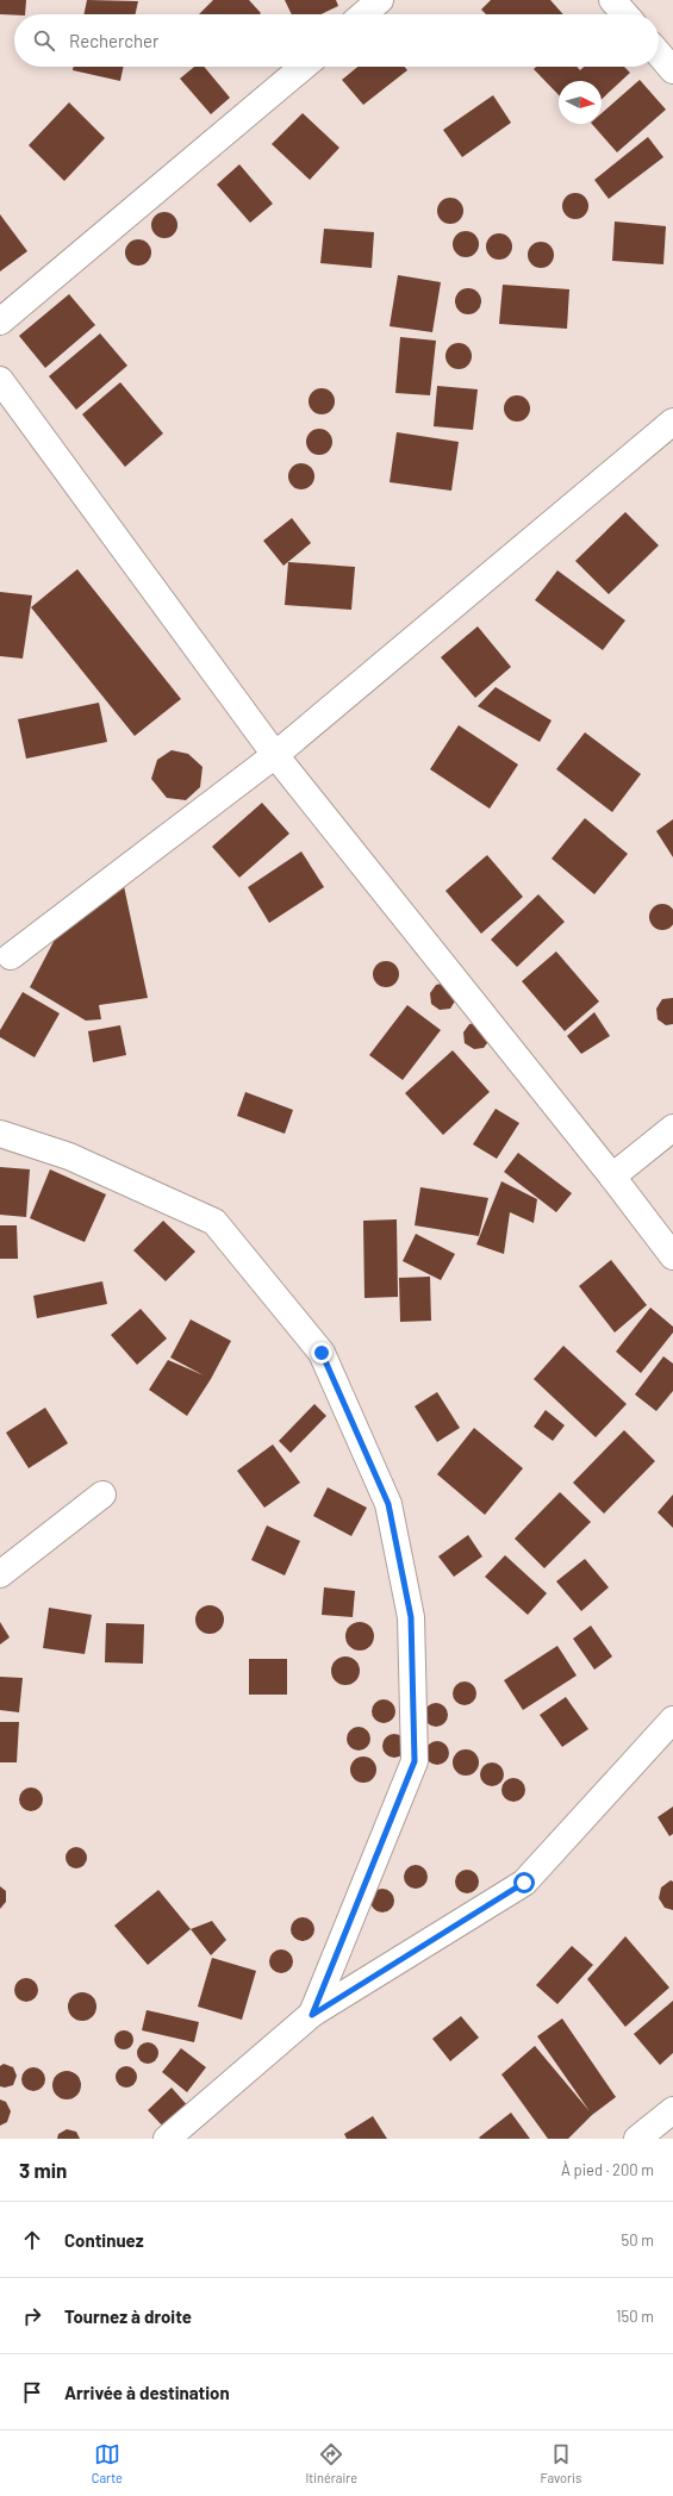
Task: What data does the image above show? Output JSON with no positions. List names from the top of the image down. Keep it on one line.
{"north":"right","page":{"search":"Rechercher","heading":["3 min","À pied · 200 m"],"list":[["Continuez","50 m"],["Tournez à droite","150 m"],"Arrivée à destination"],"nav":["Carte","Itinéraire","Favoris"]}}
